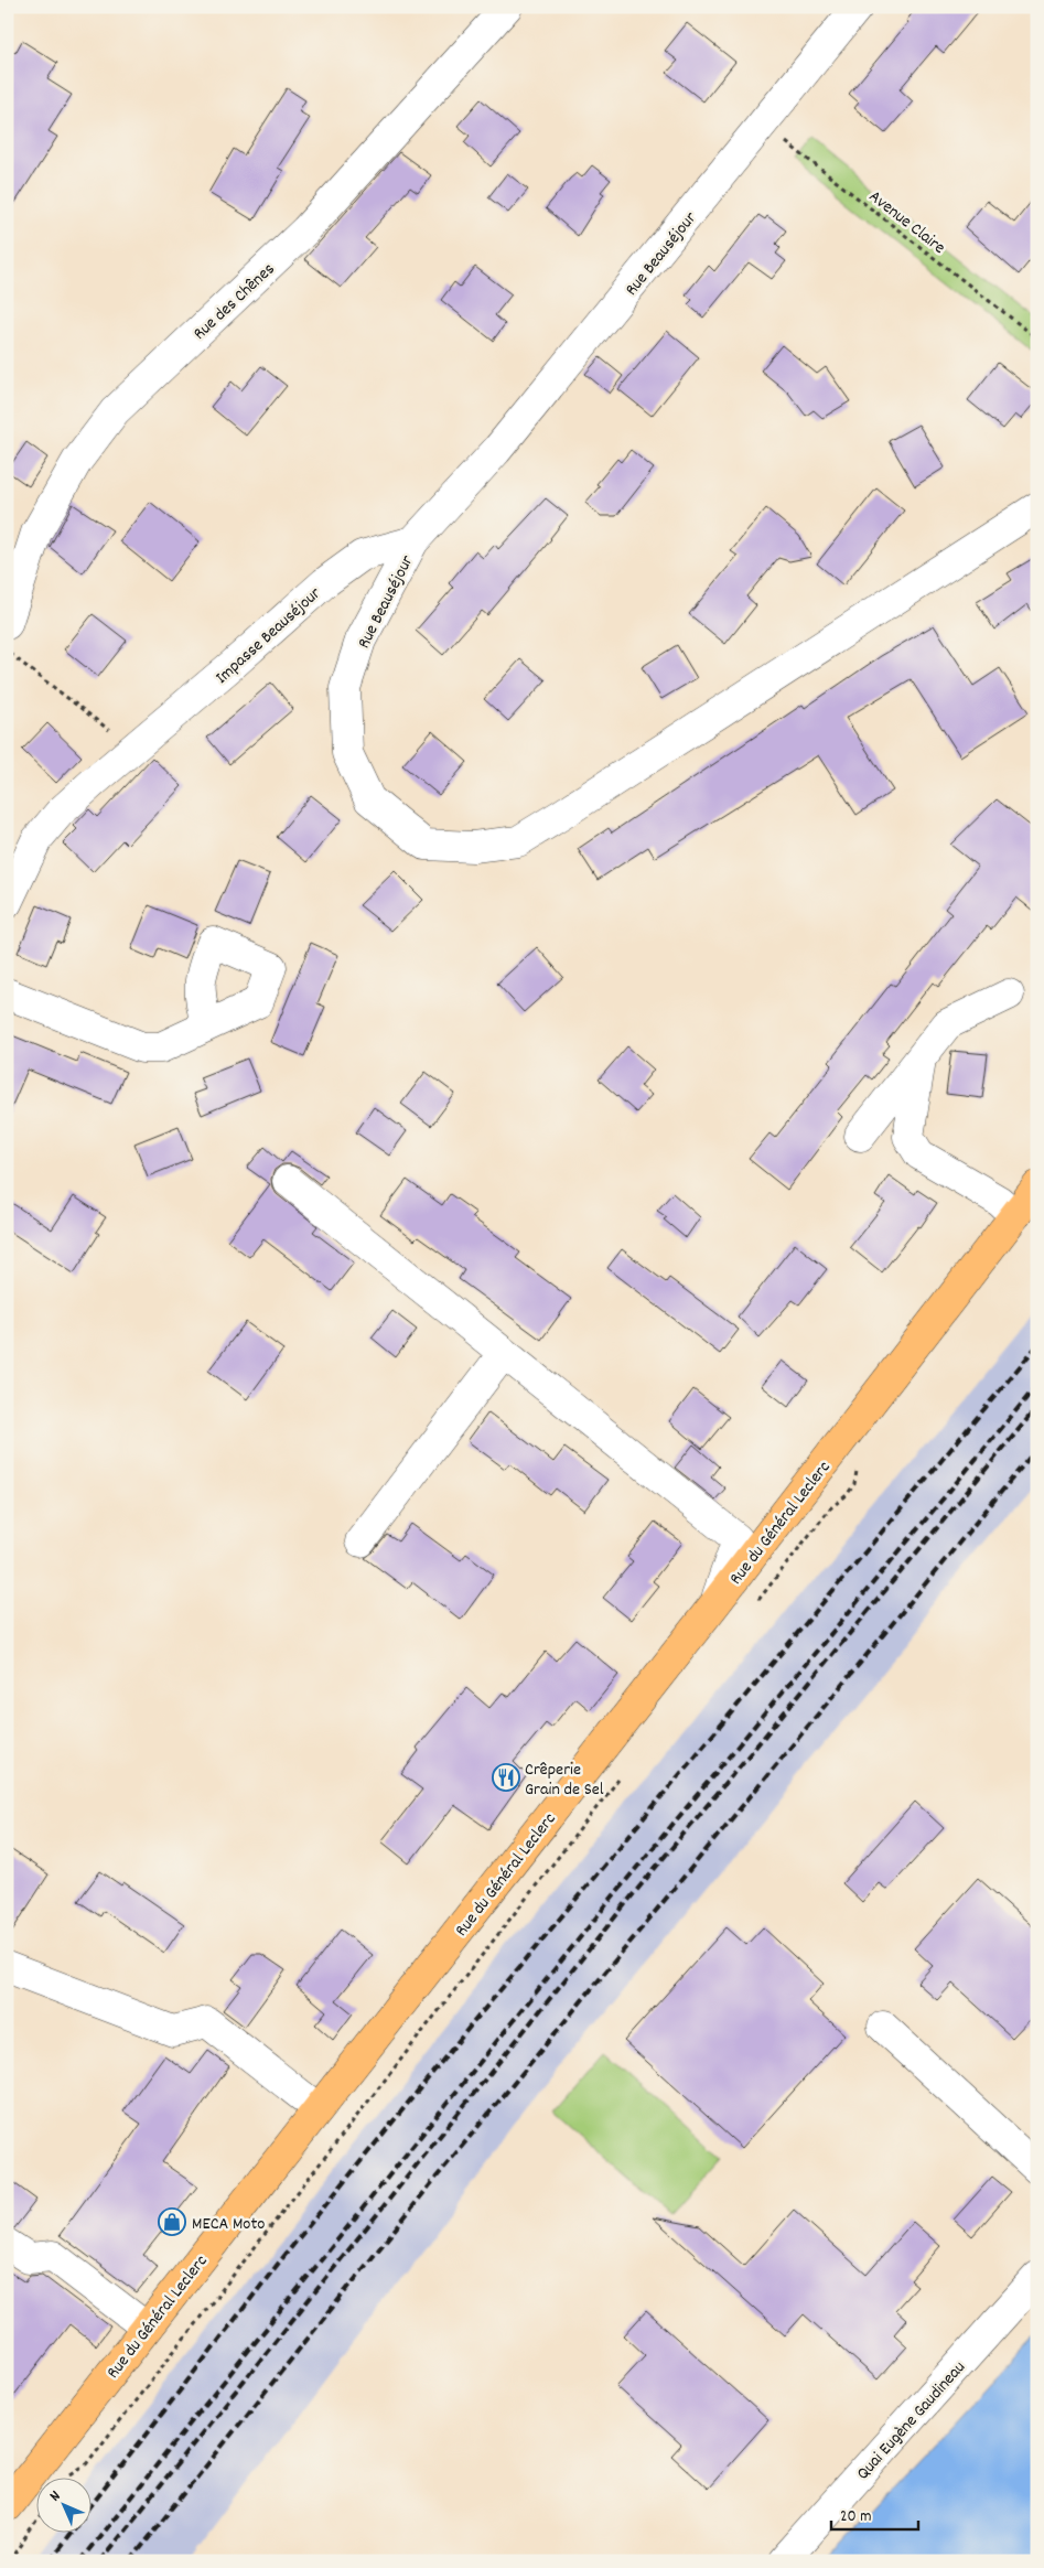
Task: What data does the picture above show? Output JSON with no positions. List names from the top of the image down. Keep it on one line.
{"streets":{"main road":["Rue du Général Leclerc"],"street":["Rue Beauséjour","Rue des Chênes","Impasse Beauséjour","Quai Eugène Gaudineau"],"path":["Avenue Claire"]},"crossings":[["Avenue Claire","Rue Beauséjour"],["Rue Beauséjour","Impasse Beauséjour"]],"places":{"restaurant":["Crêperie Grain de Sel"],"shop":["MECA Moto"]},"scale_bar":"20 m","north":"top left"}
